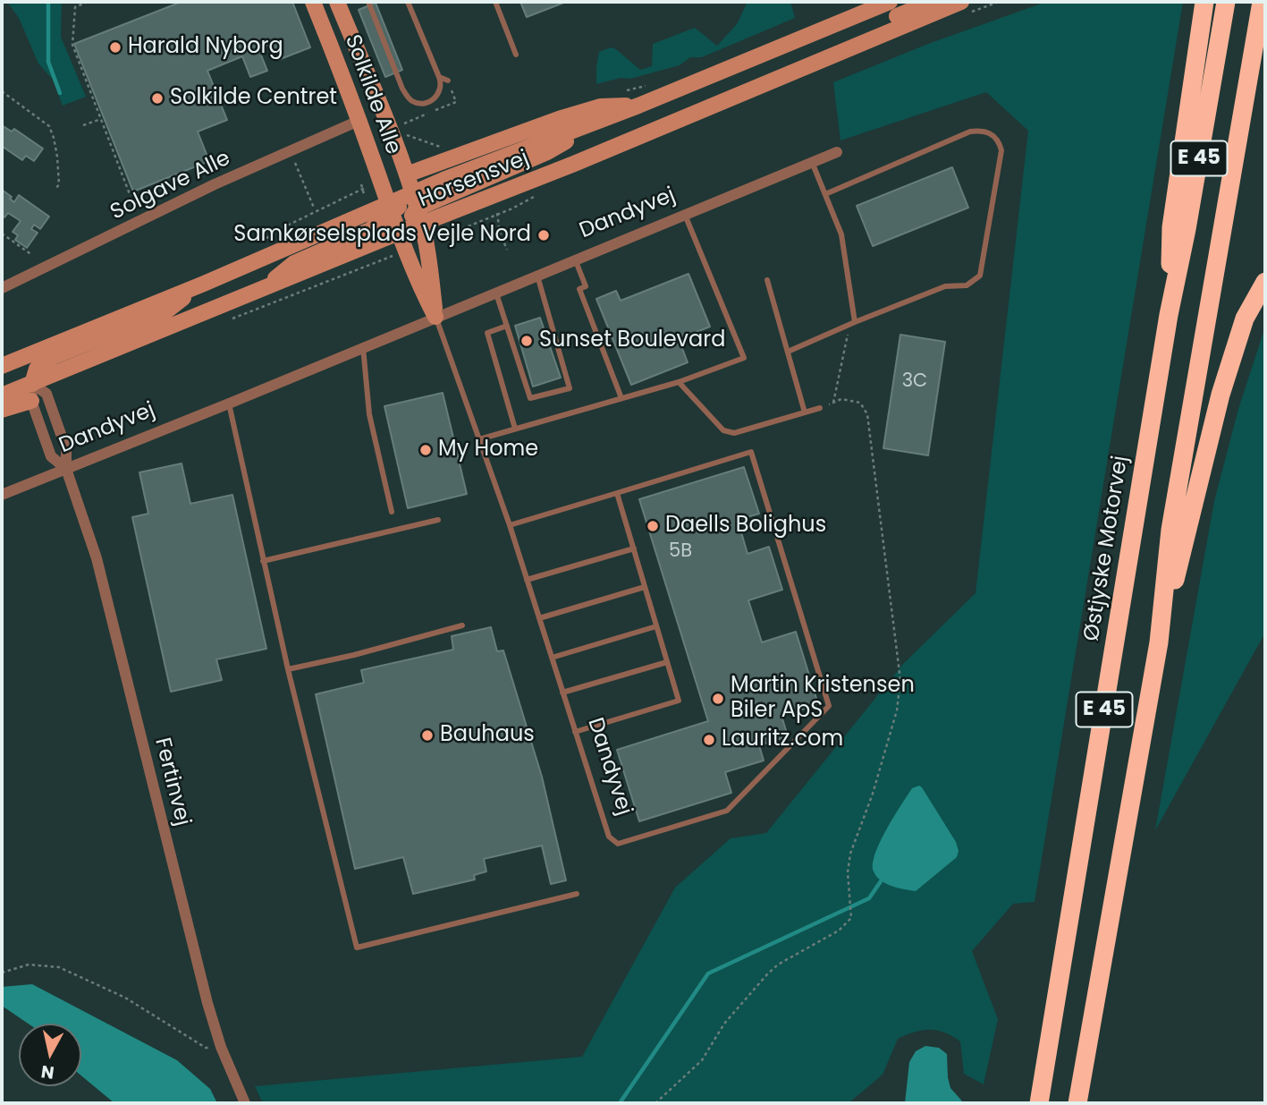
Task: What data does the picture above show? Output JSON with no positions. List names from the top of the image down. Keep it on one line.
{"streets":{"highway":["E 45","Østjyske Motorvej"],"main road":["Solkilde Alle","Horsensvej","Dandyvej"],"street":["Solgave Alle","Fertinvej"]},"crossings":[["Solkilde Alle","Horsensvej"],["Solkilde Alle","Solgave Alle"],["Solkilde Alle","Dandyvej"],["Horsensvej","Dandyvej"],["Horsensvej","Fertinvej"],["Dandyvej","Fertinvej"]],"places":["Harald Nyborg","Solkilde Centret","Samkørselsplads Vejle Nord","Sunset Boulevard","My Home","Daells Bolighus","Martin Kristensen Biler ApS","Bauhaus","Lauritz.com"],"house_numbers":["3C","5B"],"north":"bottom"}
